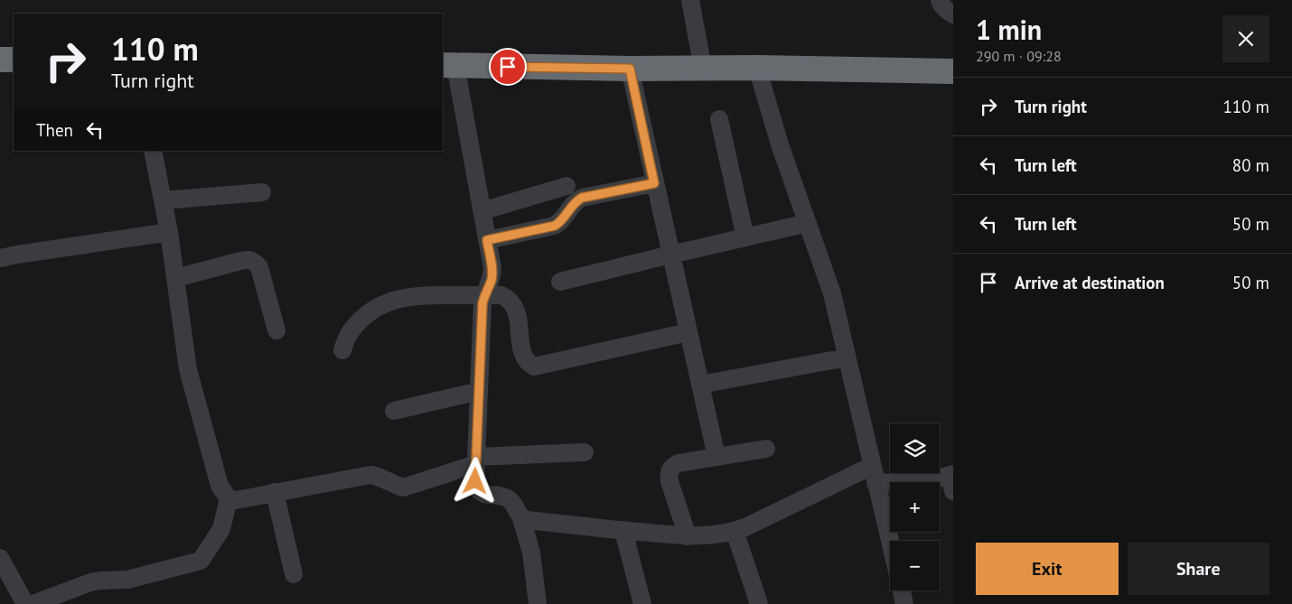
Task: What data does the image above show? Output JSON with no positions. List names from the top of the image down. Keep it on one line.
{"page":{"heading":["1 min","290 m · 09:28"],"turn":["110 m","Turn right"],"list":[{"name":"Turn right","value":"110 m"},{"name":"Turn left","value":"80 m"},{"name":"Turn left","value":"50 m"},{"name":"Arrive at destination","value":"50 m"}],"then":"Then","map_buttons":["+","−"],"buttons":["Exit","Share"]}}
